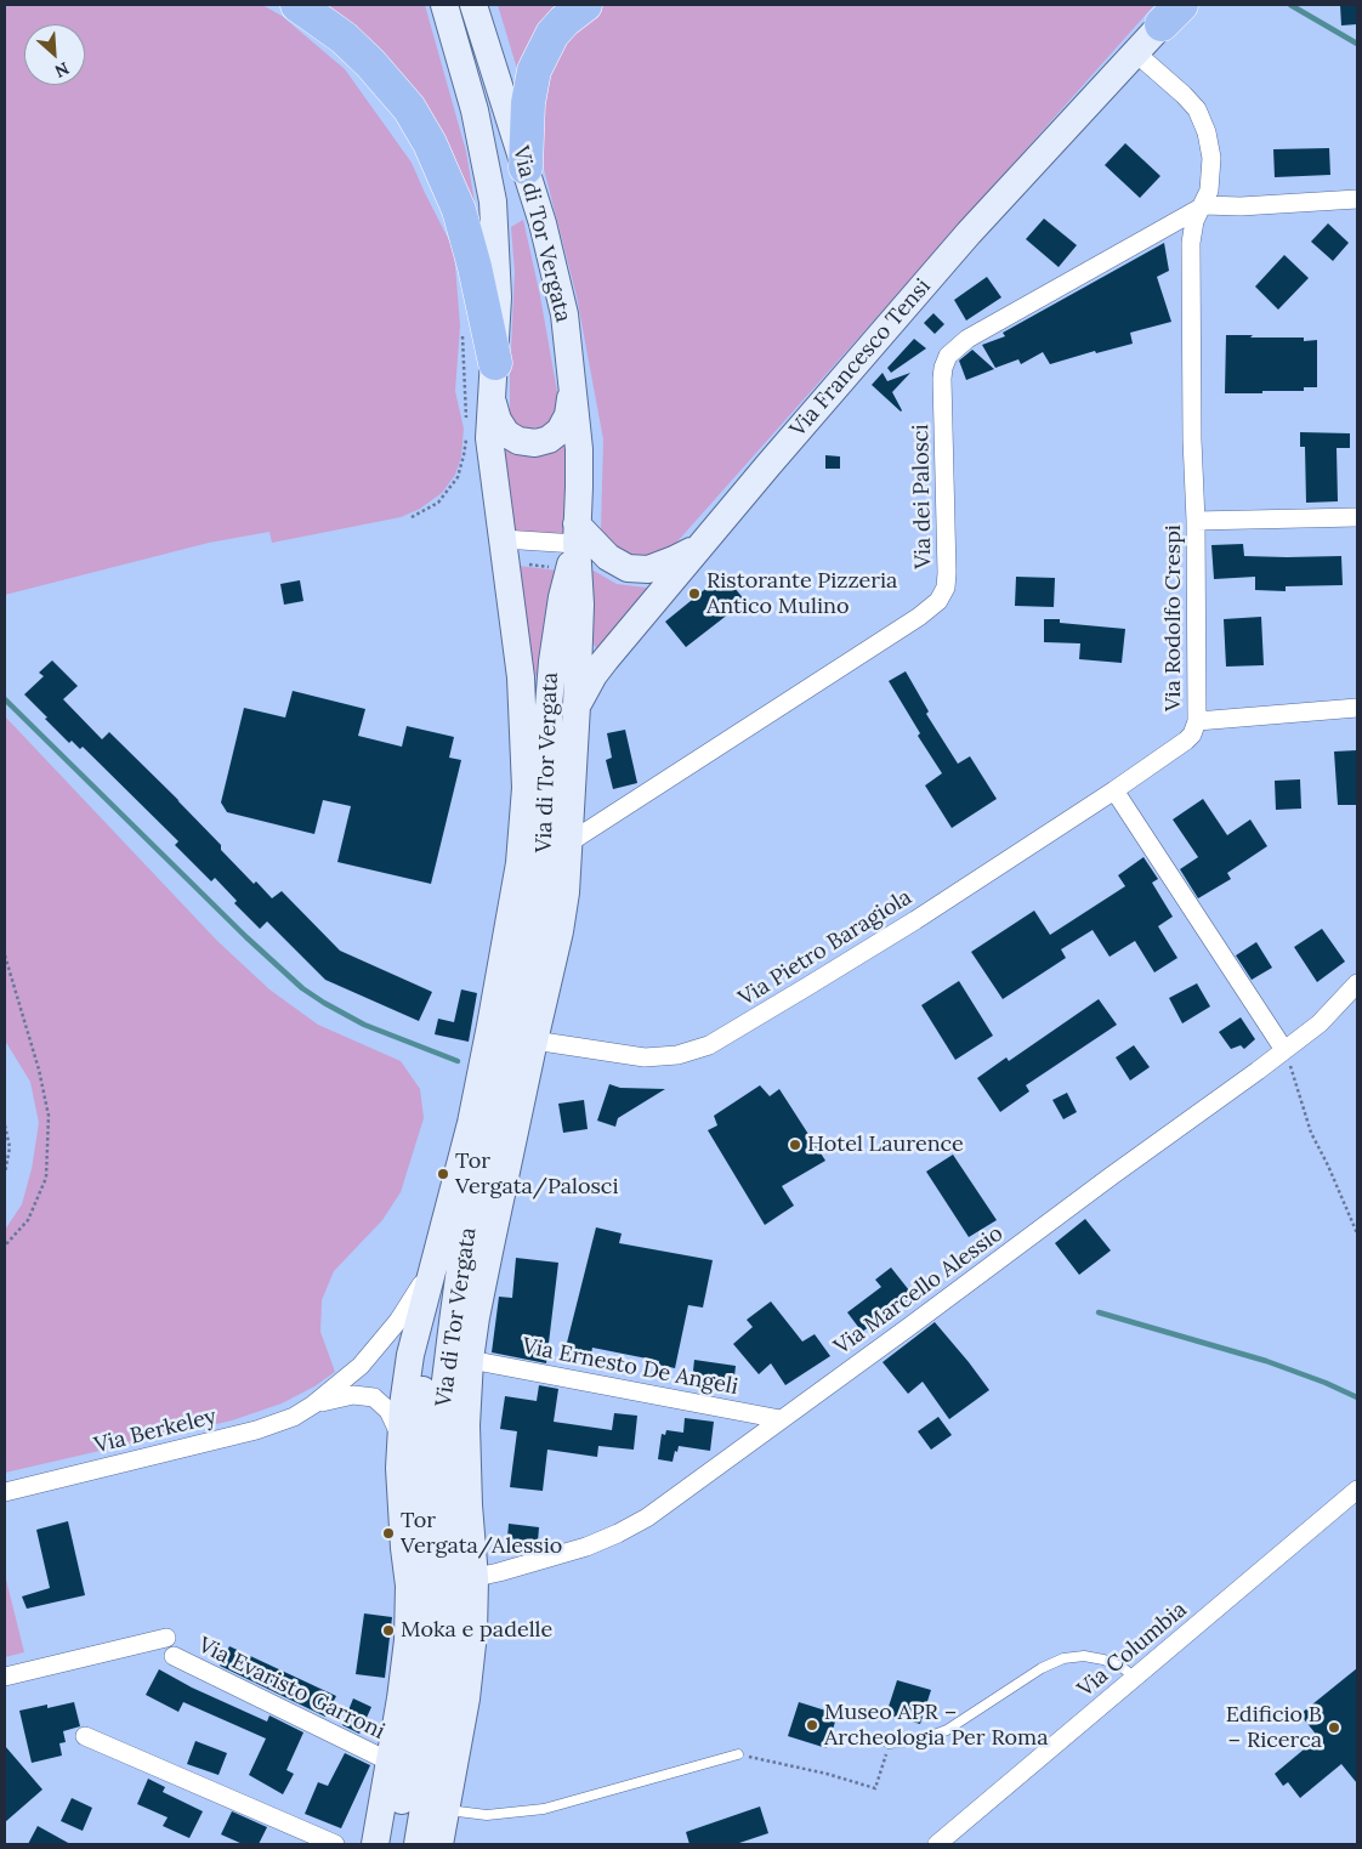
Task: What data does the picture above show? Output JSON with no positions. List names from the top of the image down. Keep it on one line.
{"streets":{"main road":["Via di Tor Vergata","Via Francesco Tensi"],"street":["Via dei Palosci","Via Rodolfo Crespi","Via Pietro Baragiola","Via Marcello Alessio","Via Ernesto De Angeli","Via Berkeley","Via Columbia","Via Evaristo Garroni"]},"crossings":[["Via di Tor Vergata","Via Francesco Tensi"],["Via di Tor Vergata","Via dei Palosci"],["Via di Tor Vergata","Via Pietro Baragiola"],["Via di Tor Vergata","Via Marcello Alessio"],["Via di Tor Vergata","Via Ernesto De Angeli"],["Via di Tor Vergata","Via Berkeley"],["Via di Tor Vergata","Via Evaristo Garroni"],["Via Francesco Tensi","Via Rodolfo Crespi"],["Via dei Palosci","Via Rodolfo Crespi"],["Via Rodolfo Crespi","Via Pietro Baragiola"],["Via Marcello Alessio","Via Ernesto De Angeli"]],"places":["Ristorante Pizzeria Antico Mulino","Hotel Laurence","Tor Vergata/Palosci","Tor Vergata/Alessio","Moka e padelle","Museo APR – Archeologia Per Roma","Edificio B – Ricerca"],"north":"bottom right"}
